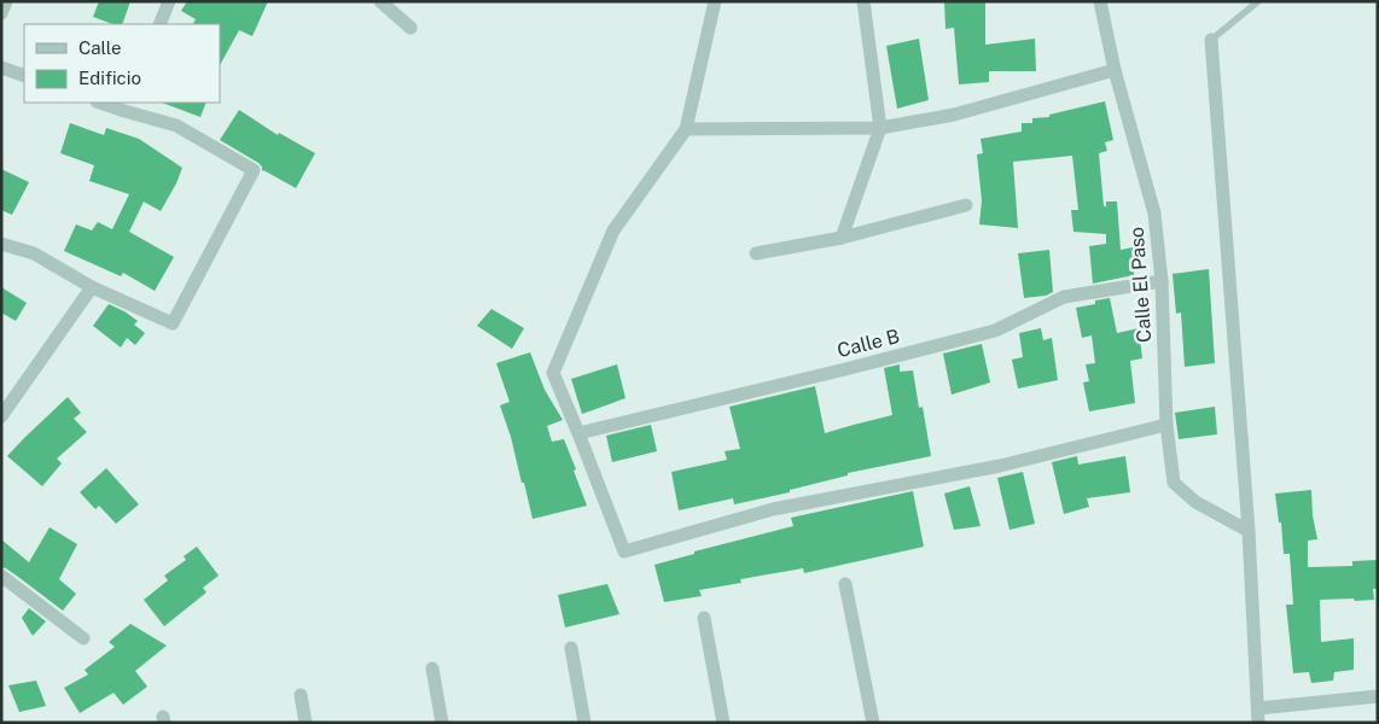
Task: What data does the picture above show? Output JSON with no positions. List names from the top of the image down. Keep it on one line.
{"streets":{"street":["Calle El Paso","Calle B"]},"crossings":[["Calle El Paso","Calle B"]],"legend":["Calle","Edificio"]}
